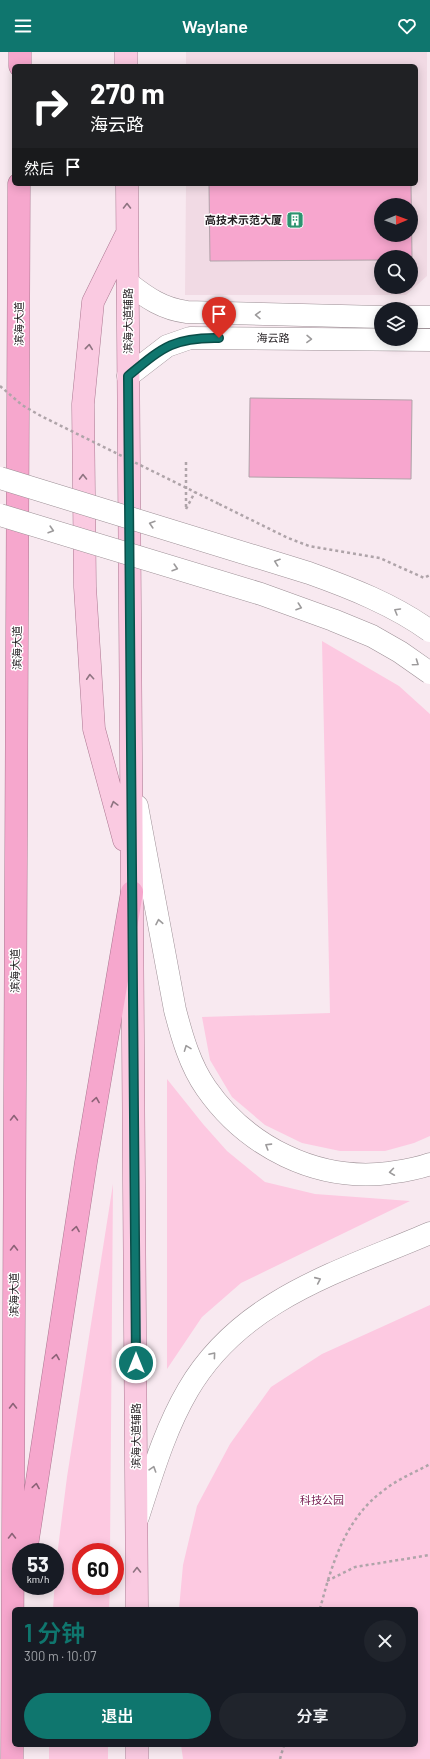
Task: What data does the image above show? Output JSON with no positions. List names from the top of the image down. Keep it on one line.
{"streets":{"highway":["滨海大道"],"main road":["滨海大道辅路","海云路"]},"crossings":[["滨海大道辅路","海云路"]],"parks":["科技公园"],"places":{"building":["高技术示范大厦"]},"north":"right","page":{"header":"Waylane","turn":["270 m","海云路"],"then":"然后","speed":"53 km/h","limit":"60","heading":["1 分钟","300 m · 10:07"],"buttons":["退出","分享"]}}
